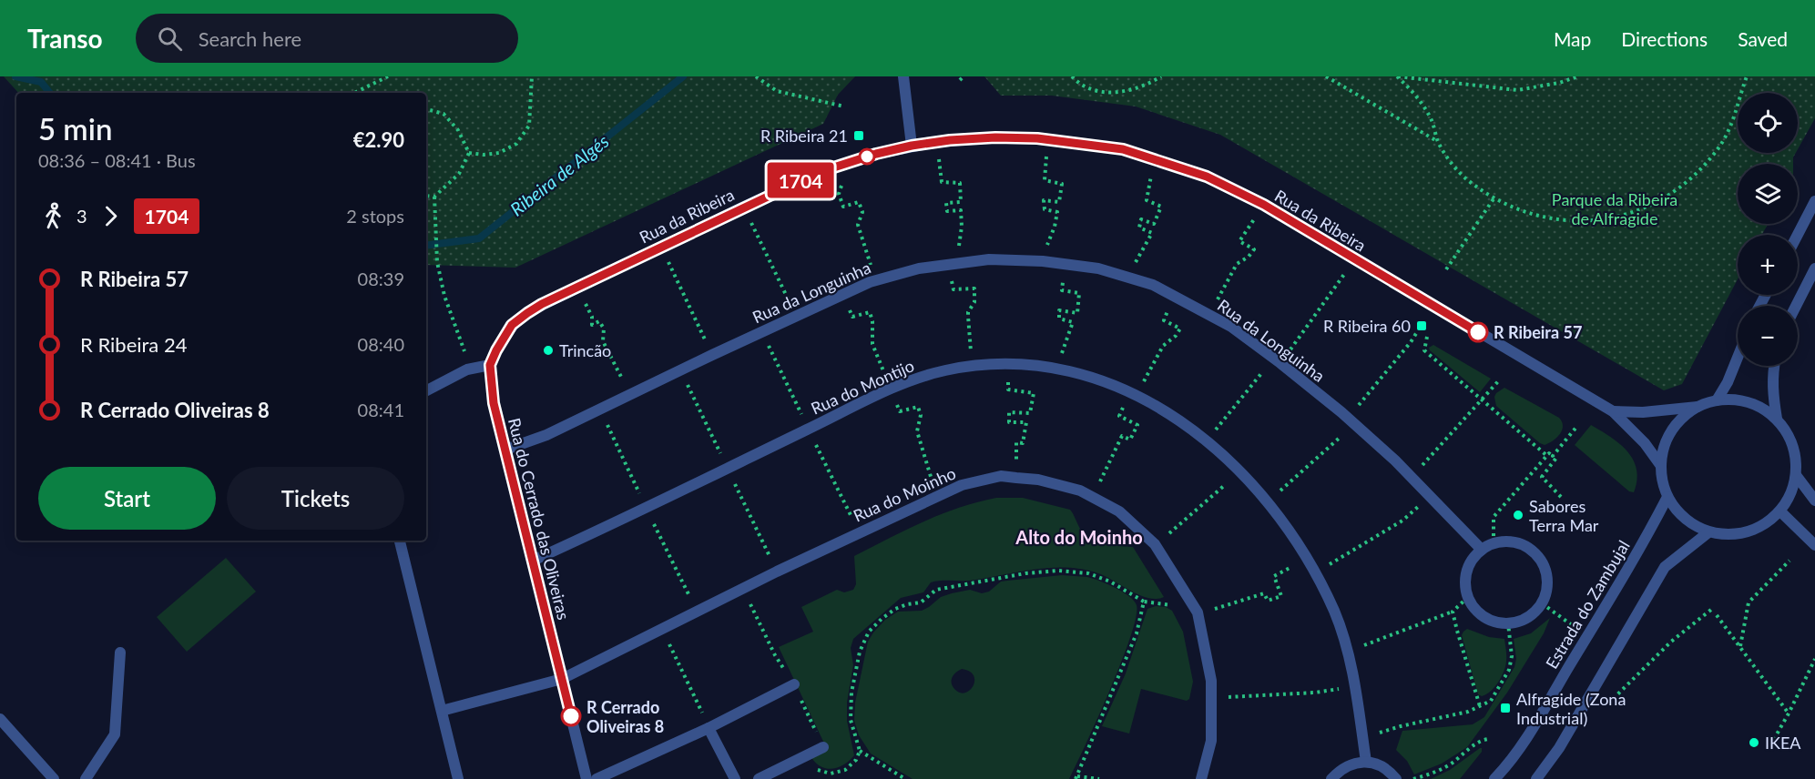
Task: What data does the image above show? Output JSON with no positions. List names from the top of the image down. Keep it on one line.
{"streets":{"street":["Rua da Ribeira","Rua da Longuinha","Rua do Montijo","Rua do Moinho","Rua do Cerrado das Oliveiras","Estrada do Zambujal"]},"crossings":[["Rua da Ribeira","Rua do Cerrado das Oliveiras"],["Rua da Ribeira","Estrada do Zambujal"],["Rua da Longuinha","Rua do Cerrado das Oliveiras"],["Rua do Montijo","Rua do Cerrado das Oliveiras"],["Rua do Moinho","Rua do Cerrado das Oliveiras"]],"districts":["Alto do Moinho"],"water":["Ribeira de Algés"],"parks":["Parque da Ribeira de Alfragide"],"places":{"transit":["R Ribeira 21","R Ribeira 60","Alfragide (Zona Industrial)"],"other":["R Ribeira 57","Trincão","Sabores Terra Mar","R Cerrado Oliveiras 8","IKEA"]},"lines":["bus line 1704"],"page":{"header":"Transo","search":"Search here","nav":["Map","Directions","Saved"],"on_map":"1704","map_buttons":["+","−"],"heading":["5 min","08:36 – 08:41 · Bus","€2.90"],"legs":["3","1704","2 stops"],"list":[{"name":"R Ribeira 57","value":"08:39"},{"name":"R Ribeira 24","value":"08:40"},{"name":"R Cerrado Oliveiras 8","value":"08:41"}],"buttons":["Start","Tickets"]}}
